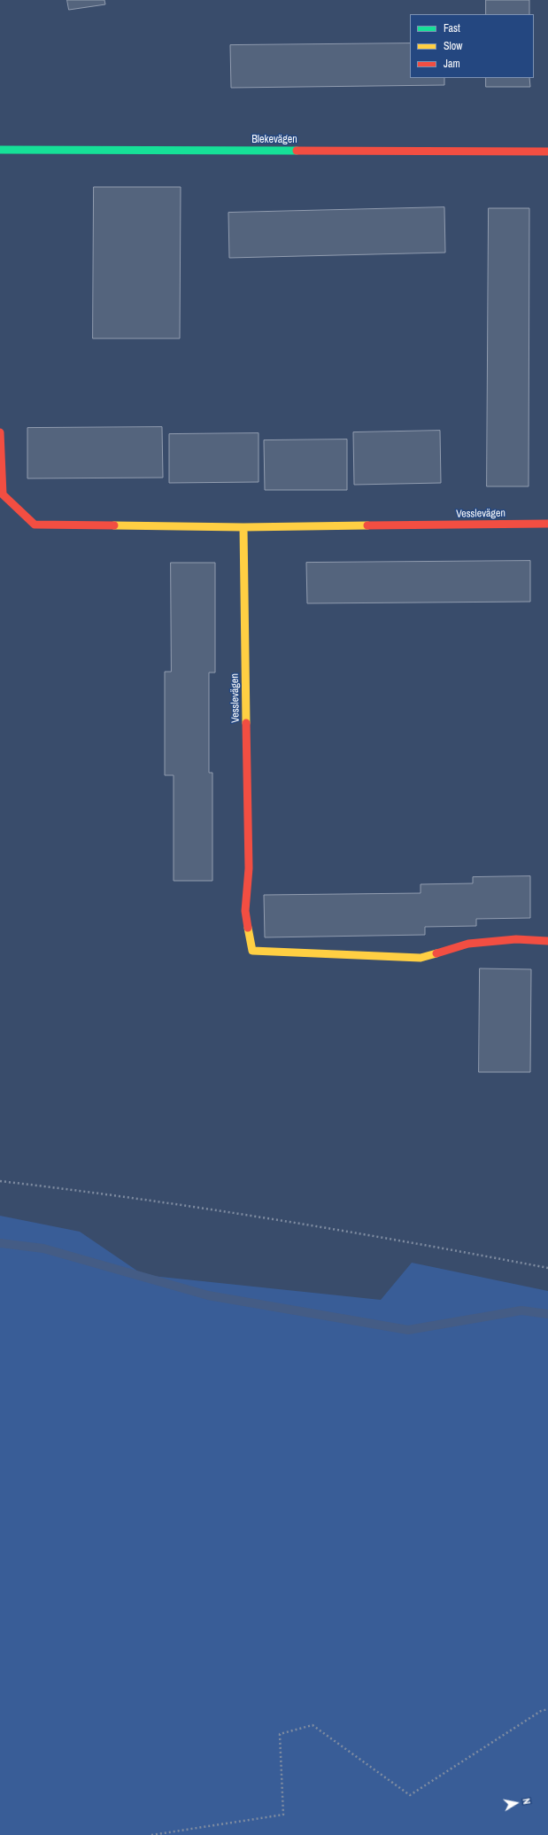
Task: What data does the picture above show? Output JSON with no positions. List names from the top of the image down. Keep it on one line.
{"streets":{"street":["Blekevägen","Vesslevägen"]},"legend":["Fast","Slow","Jam"],"north":"right"}
